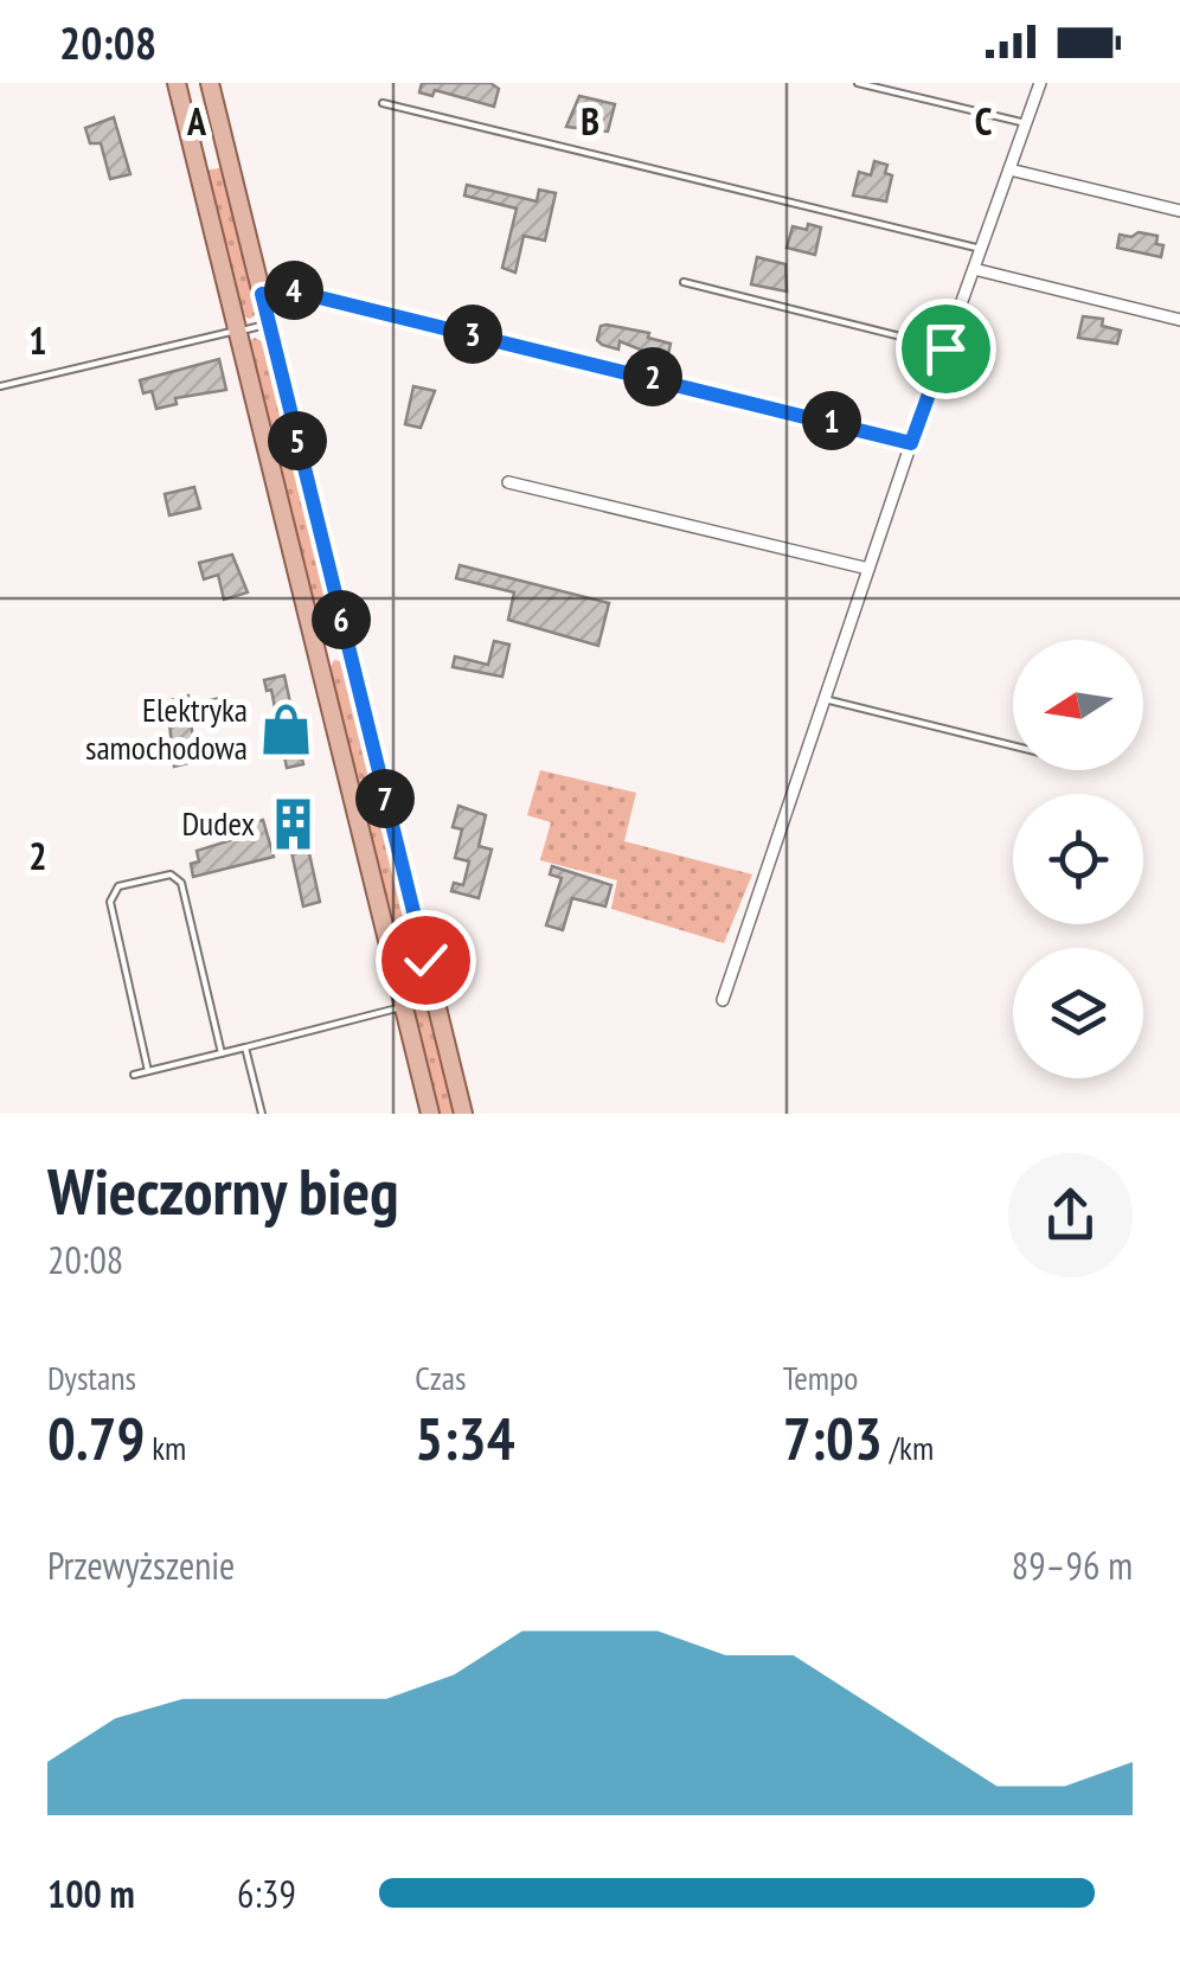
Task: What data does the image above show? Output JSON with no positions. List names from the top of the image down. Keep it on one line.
{"places":{"shop":["Elektryka samochodowa"],"building":["Dudex"]},"north":"left","page":{"status":"20:08","pins":["4","3","2","1","5","6","7"],"heading":["Wieczorny bieg","20:08"],"stats":[["Dystans","0.79 km"],["Czas","5:34"],["Tempo","7:03 /km"]],"chart":["Przewyższenie","89–96 m"],"list":[{"name":"100 m","note":"6:39"}]},"grid":{"columns":["A","B","C"],"rows":["1","2"]}}
